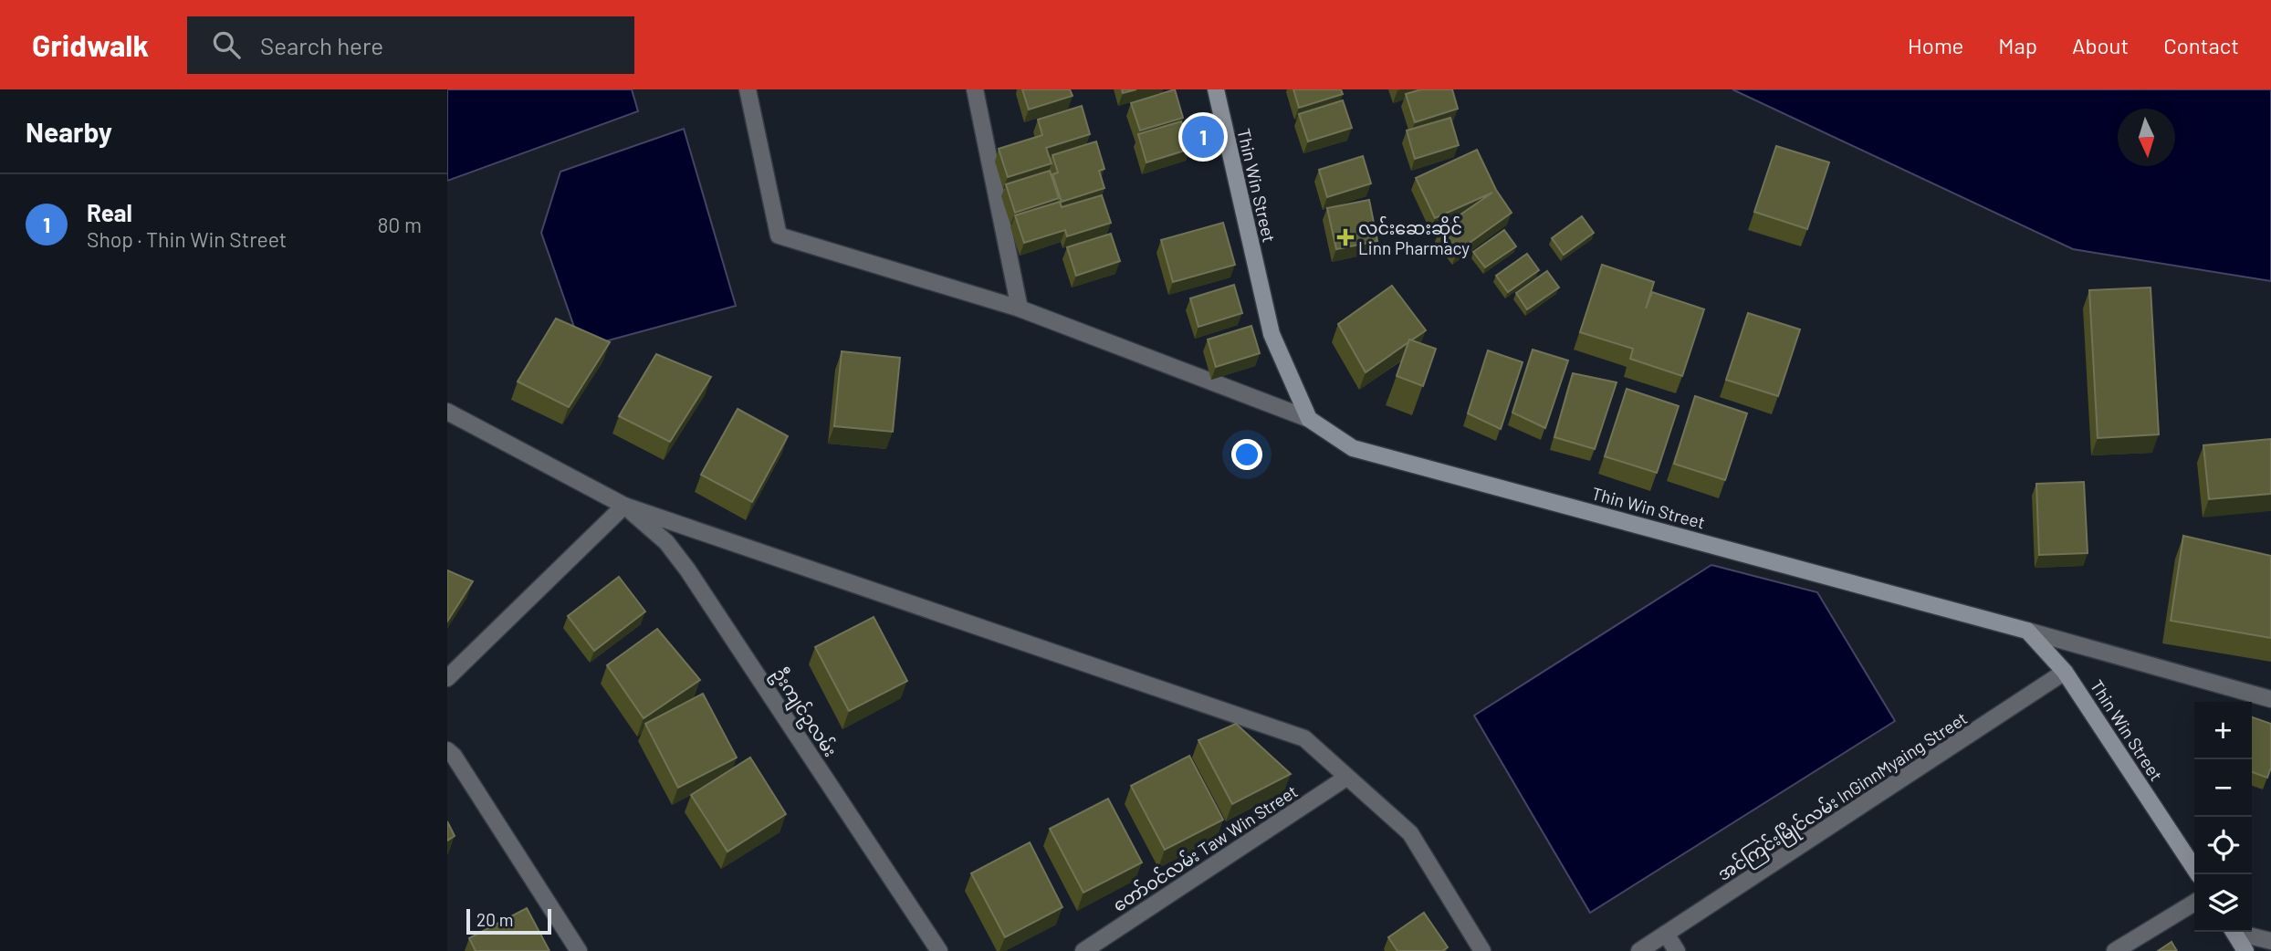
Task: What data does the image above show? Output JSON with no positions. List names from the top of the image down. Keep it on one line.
{"streets":{"main road":["Thin Win Street"],"street":["ဦးကျင်ဥလမ်း","အင်ကြင်းမြိုင်လမ်း InGinnMyaing Street","တော်ဝင်လမ်း Taw Win Street"]},"crossings":[["Thin Win Street","အင်ကြင်းမြိုင်လမ်း InGinnMyaing Street"]],"places":{"health":["လင်းဆေးဆိုင် Linn Pharmacy"]},"scale_bar":"20 m","north":"bottom","page":{"header":"Gridwalk","search":"Search here","nav":["Home","Map","About","Contact"],"heading":"Nearby","pins":"1","list":[{"mark":"1","name":"Real","note":"Shop · Thin Win Street","value":"80 m"}],"map_buttons":["+","−"],"scale":"20 m"}}
